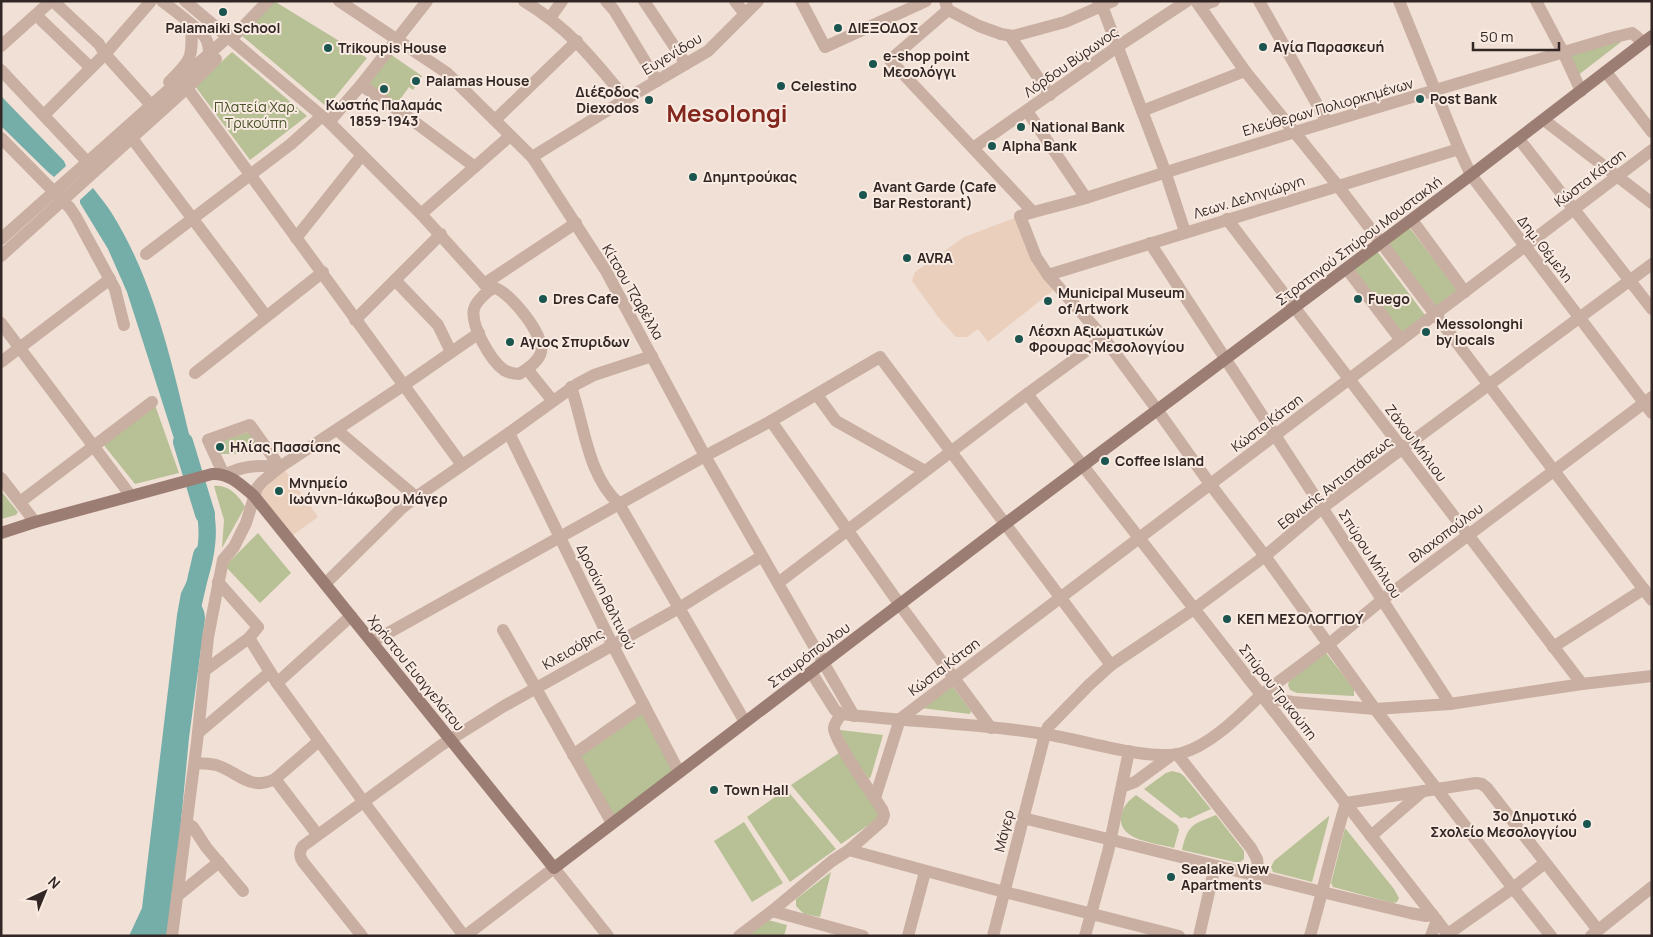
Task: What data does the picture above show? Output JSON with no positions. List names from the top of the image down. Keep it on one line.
{"streets":{"main road":["Στρατηγού Σπύρου Μουστακλή","Σταυρόπουλου","Χρήστου Ευαγγελάτου"],"street":["Ευγενίδου","Λόρδου Βύρωνος","Ελεύθερων Πολιορκημένων","Κώστα Κάτση","Λεων. Δεληγιώργη","Δημ. Θέμελη","Κίτσου Τζαβέλλα","Ζάχου Μήλιου","Εθνικής Αντιστάσεως","Βλαχοπούλου","Σπύρου Μήλιου","Δροσίνη Βαλτινού","Κλεισόβης","Σπύρου Τρικούπη","Μάγερ"]},"crossings":[["Ευγενίδου","Κίτσου Τζαβέλλα"],["Ελεύθερων Πολιορκημένων","Λεων. Δεληγιώργη"],["Ελεύθερων Πολιορκημένων","Στρατηγού Σπύρου Μουστακλή"],["Ελεύθερων Πολιορκημένων","Δημ. Θέμελη"],["Κώστα Κάτση","Δημ. Θέμελη"],["Κώστα Κάτση","Ζάχου Μήλιου"],["Κώστα Κάτση","Σπύρου Μήλιου"],["Κώστα Κάτση","Σπύρου Τρικούπη"],["Λεων. Δεληγιώργη","Δημ. Θέμελη"],["Λεων. Δεληγιώργη","Ζάχου Μήλιου"],["Λεων. Δεληγιώργη","Σπύρου Μήλιου"],["Στρατηγού Σπύρου Μουστακλή","Δημ. Θέμελη"],["Στρατηγού Σπύρου Μουστακλή","Ζάχου Μήλιου"],["Στρατηγού Σπύρου Μουστακλή","Σπύρου Μήλιου"],["Στρατηγού Σπύρου Μουστακλή","Σταυρόπουλου"],["Στρατηγού Σπύρου Μουστακλή","Σπύρου Τρικούπη"],["Δημ. Θέμελη","Εθνικής Αντιστάσεως"],["Δημ. Θέμελη","Βλαχοπούλου"],["Κίτσου Τζαβέλλα","Κλεισόβης"],["Κίτσου Τζαβέλλα","Σταυρόπουλου"],["Ζάχου Μήλιου","Εθνικής Αντιστάσεως"],["Ζάχου Μήλιου","Βλαχοπούλου"],["Εθνικής Αντιστάσεως","Σπύρου Μήλιου"],["Εθνικής Αντιστάσεως","Σπύρου Τρικούπη"],["Εθνικής Αντιστάσεως","Μάγερ"],["Βλαχοπούλου","Σπύρου Μήλιου"],["Βλαχοπούλου","Σπύρου Τρικούπη"],["Δροσίνη Βαλτινού","Κλεισόβης"],["Δροσίνη Βαλτινού","Σταυρόπουλου"],["Κλεισόβης","Χρήστου Ευαγγελάτου"],["Σταυρόπουλου","Χρήστου Ευαγγελάτου"],["Σταυρόπουλου","Σπύρου Τρικούπη"]],"districts":["Mesolongi"],"parks":["Πλατεία Χαρ. Τρικούπη"],"places":["Palamaiki School","ΔΙΕΞΟΔΟΣ","Αγία Παρασκευή","Trikoupis House","e-shop point Μεσολόγγι","Palamas House","Celestino","Κωστής Παλαμάς 1859-1943","Post Bank","Διέξοδος Diexodos","National Bank","Alpha Bank","Δημητρούκας","Avant Garde (Cafe Bar Restorant)","AVRA","Dres Cafe","Fuego","Municipal Museum of Artwork","Messolonghi by locals","Λέσχη Αξιωματικών Φρουρας Μεσολογγίου","Αγιος Σπυριδων","Ηλίας Πασσίσης","Coffee Island","Μνημείο Ιωάννη-Ιάκωβου Μάγερ","ΚΕΠ ΜΕΣΟΛΟΓΓΙΟΥ","Town Hall","3ο Δημοτικό Σχολείο Μεσολογγίου","Sealake View Apartments"],"scale_bar":"50 m","north":"top right"}
